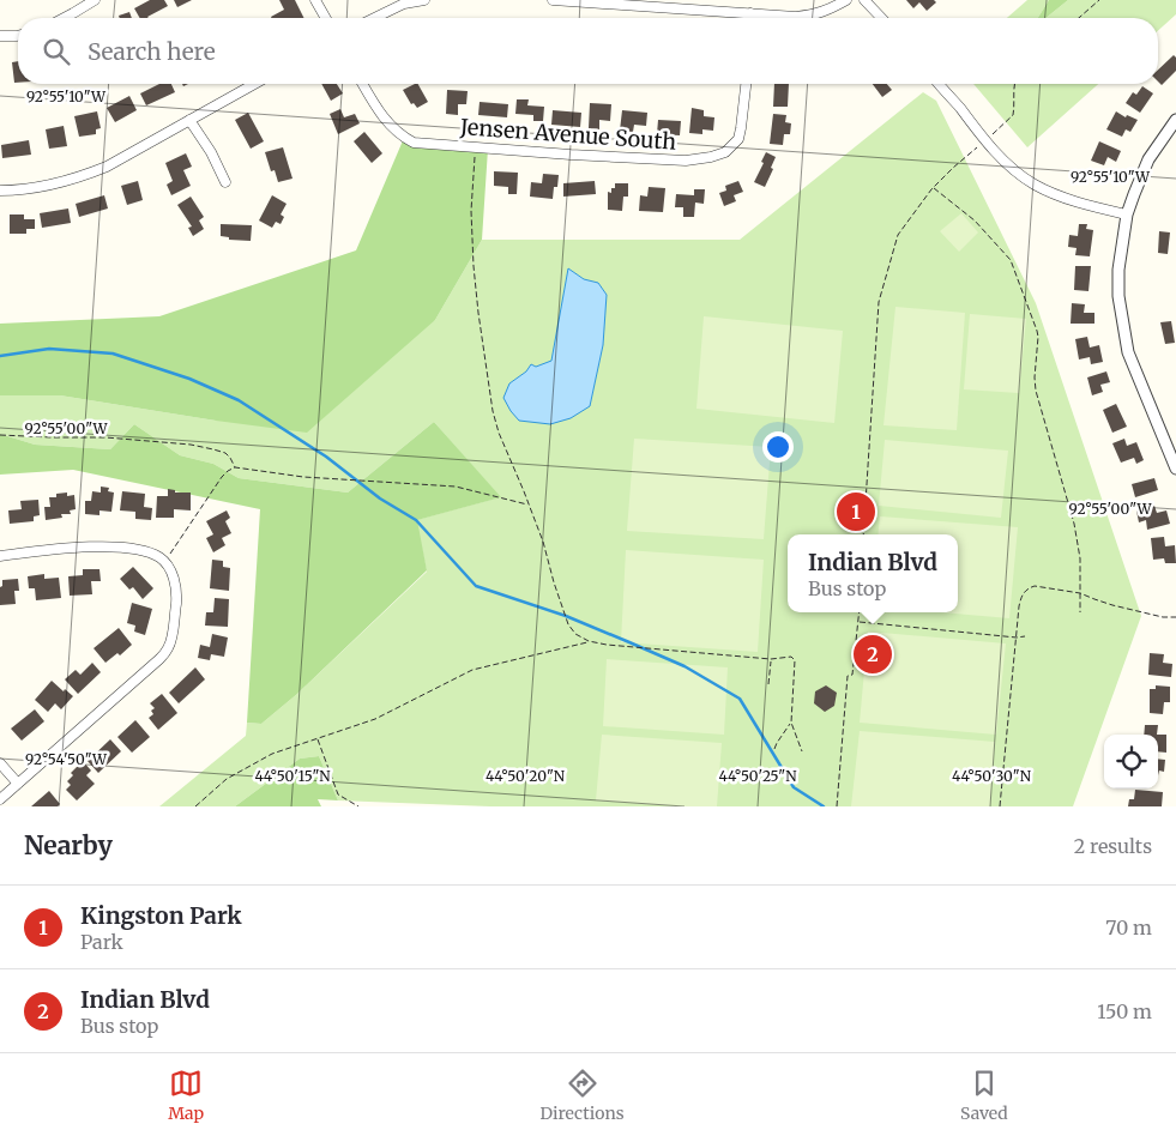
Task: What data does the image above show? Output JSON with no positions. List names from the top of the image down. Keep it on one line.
{"streets":{"street":["Jensen Avenue South"]},"page":{"search":"Search here","pins":["1","2"],"popup":["Indian Blvd","Bus stop"],"heading":["Nearby","2 results"],"list":[{"mark":"1","name":"Kingston Park","note":"Park","value":"70 m"},{"mark":"2","name":"Indian Blvd","note":"Bus stop","value":"150 m"}],"nav":["Map","Directions","Saved"]},"coordinates":["92°55'10\"W","92°55'00\"W","92°54'50\"W","44°50'15\"N","44°50'20\"N","44°50'25\"N","44°50'30\"N"]}
